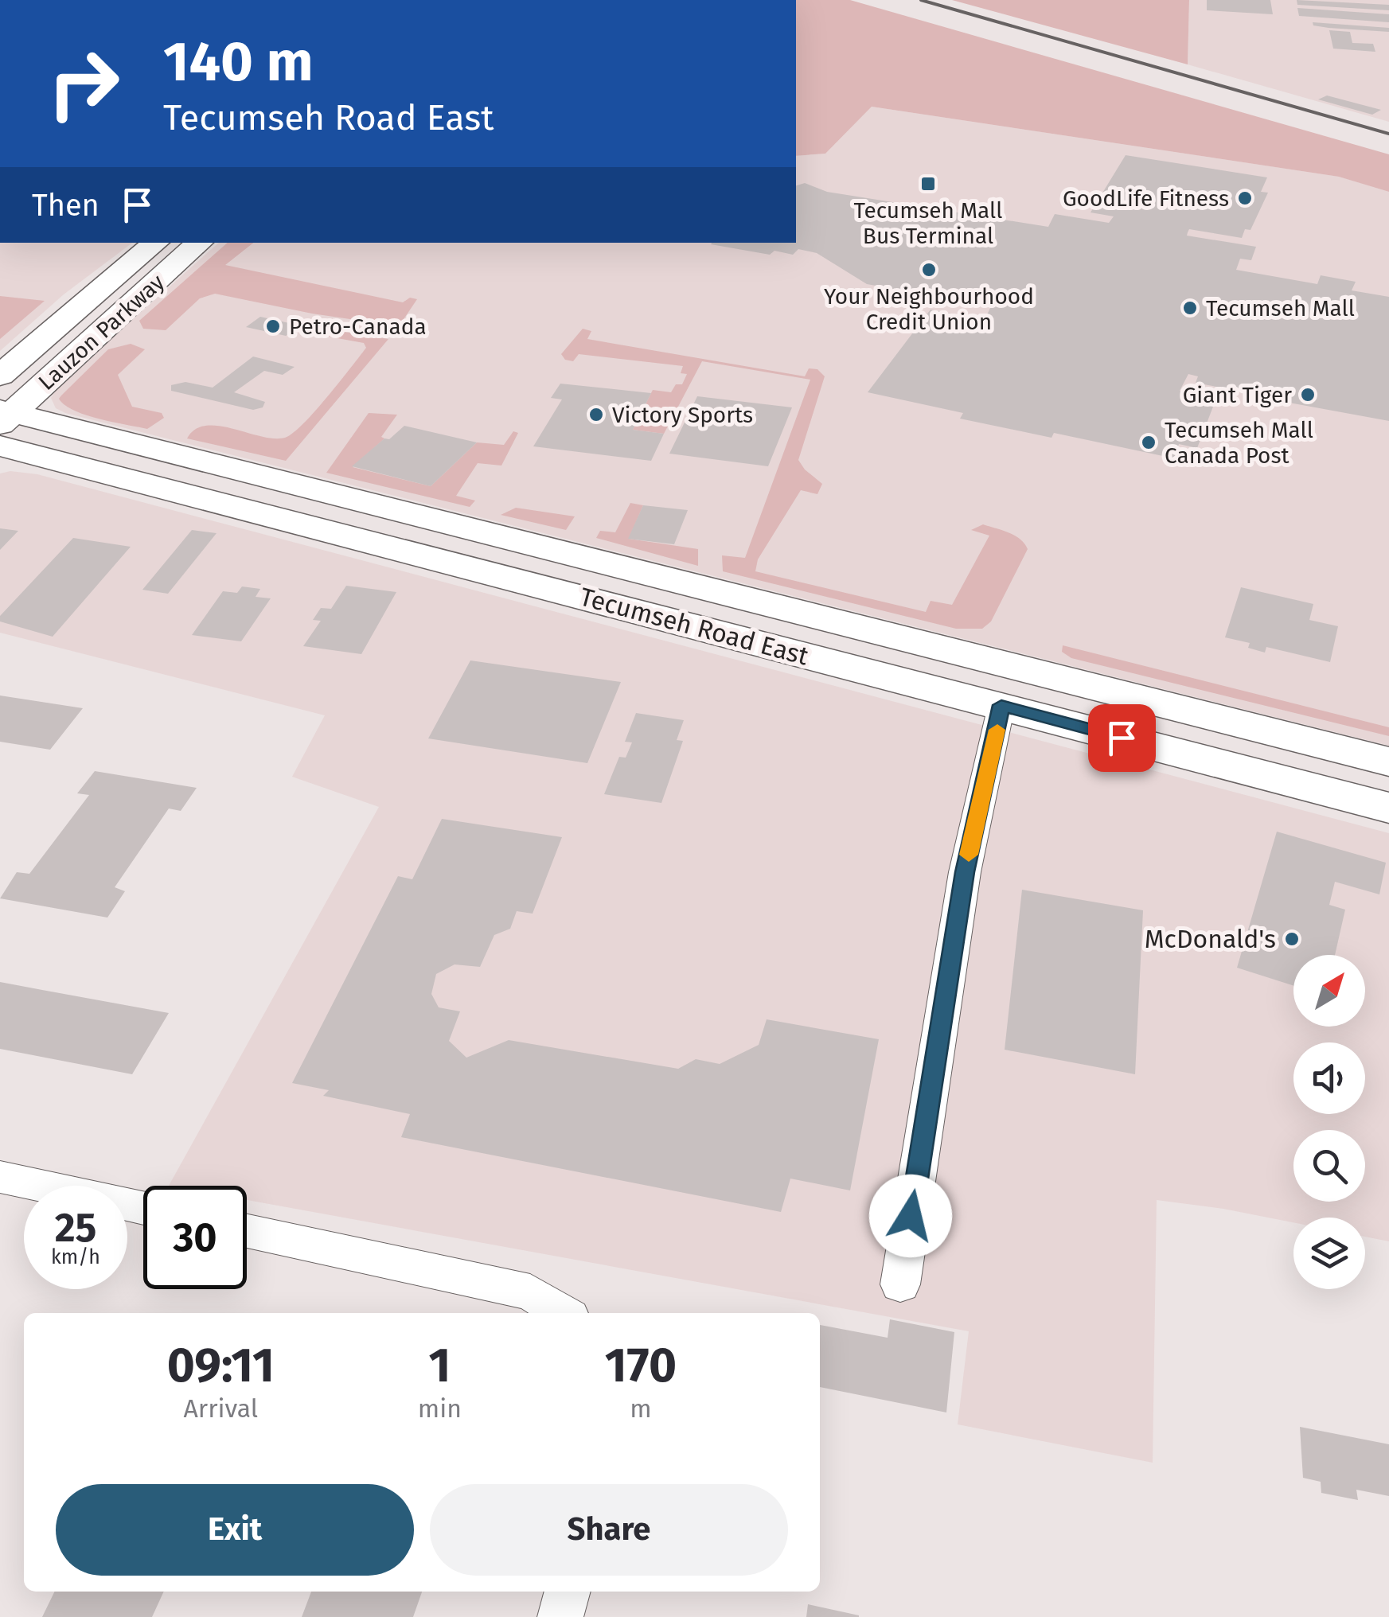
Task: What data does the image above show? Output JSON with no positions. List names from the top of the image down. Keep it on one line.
{"streets":{"main road":["Lauzon Parkway","Tecumseh Road East"]},"crossings":[["Lauzon Parkway","Tecumseh Road East"]],"places":{"transit":["Tecumseh Mall Bus Terminal"],"other":["GoodLife Fitness","Your Neighbourhood Credit Union","Tecumseh Mall","Petro-Canada","Giant Tiger","Victory Sports","Tecumseh Mall Canada Post","McDonald's"]},"north":"top right","page":{"turn":["140 m","Tecumseh Road East"],"then":"Then","speed":"25 km/h","limit":"30","eta":["09:11","Arrival","1","min","170","m"],"buttons":["Exit","Share"]}}
